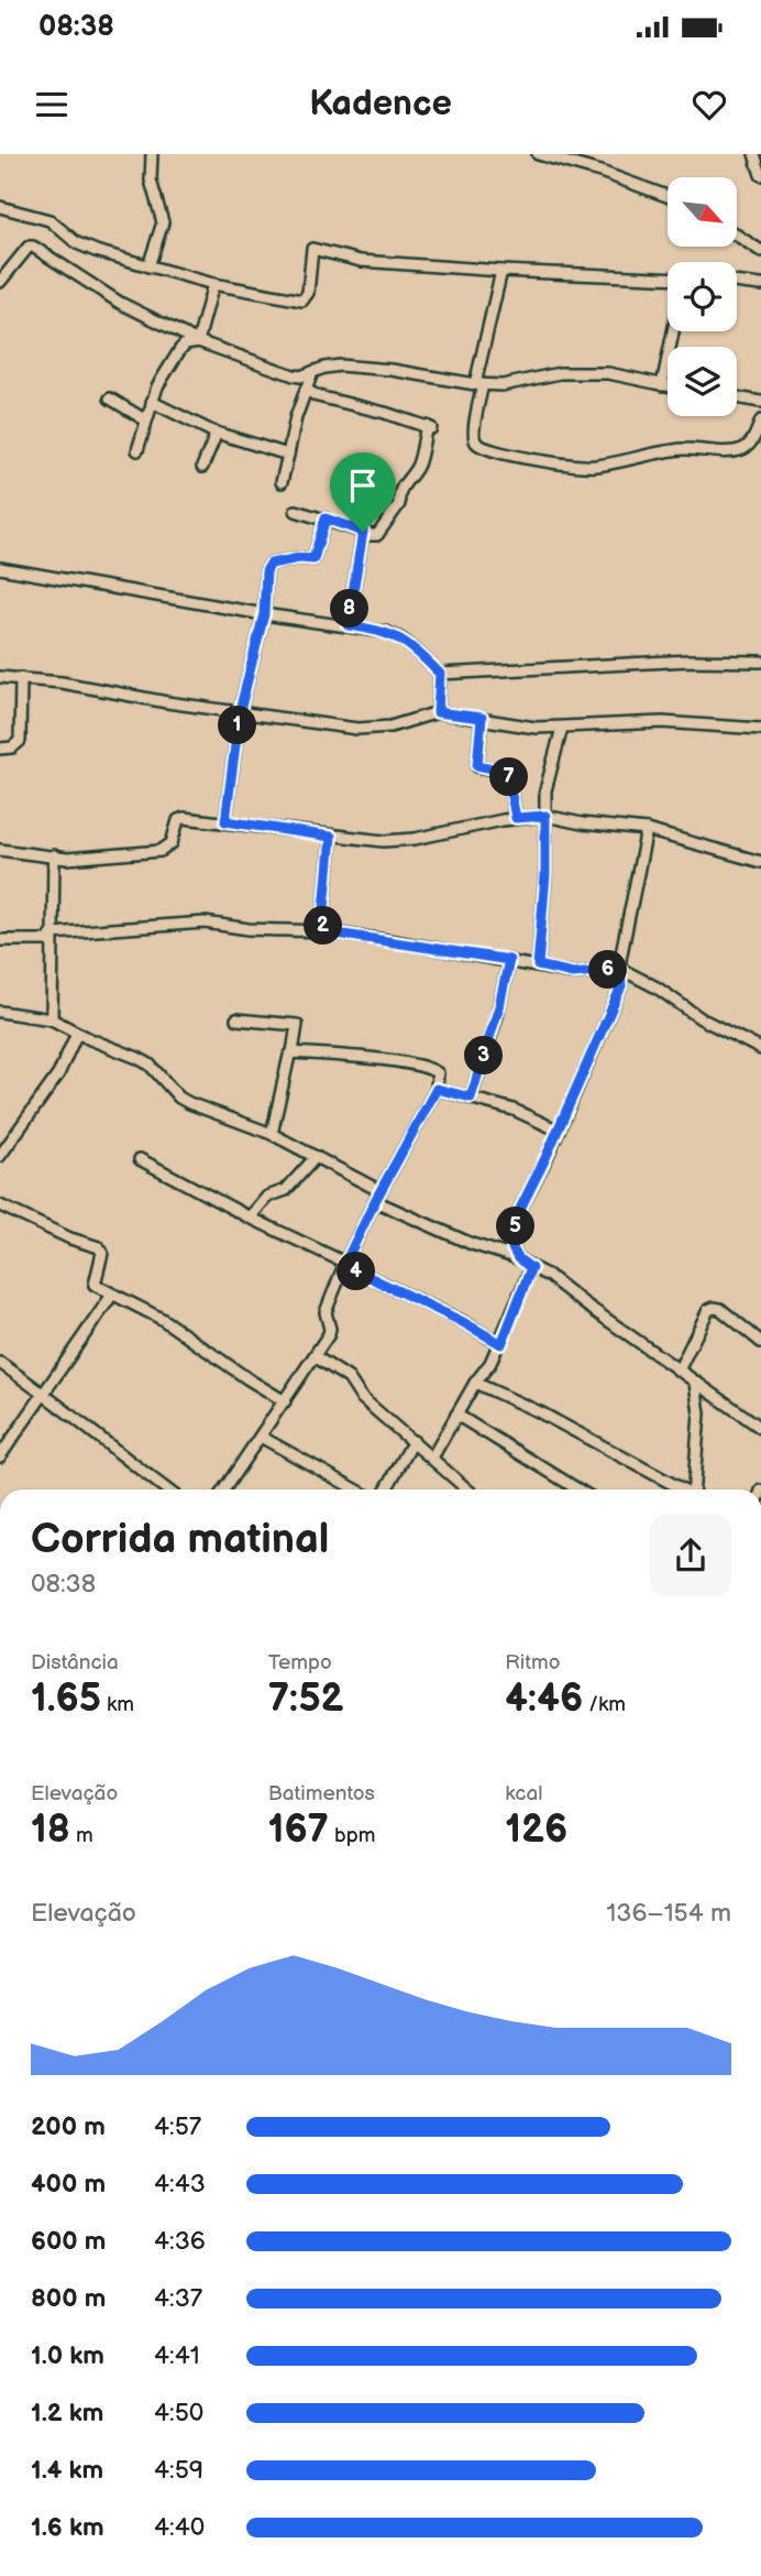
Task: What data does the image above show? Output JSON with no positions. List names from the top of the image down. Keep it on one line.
{"north":"bottom right","page":{"status":"08:38","header":"Kadence","pins":["8","1","7","2","6","3","5","4"],"heading":["Corrida matinal","08:38"],"stats":[["Distância","1.65 km"],["Tempo","7:52"],["Ritmo","4:46 /km"],["Elevação","18 m"],["Batimentos","167 bpm"],["kcal","126"]],"chart":["Elevação","136–154 m"],"list":[{"name":"200 m","note":"4:57"},{"name":"400 m","note":"4:43"},{"name":"600 m","note":"4:36"},{"name":"800 m","note":"4:37"},{"name":"1.0 km","note":"4:41"},{"name":"1.2 km","note":"4:50"},{"name":"1.4 km","note":"4:59"},{"name":"1.6 km","note":"4:40"}]}}
